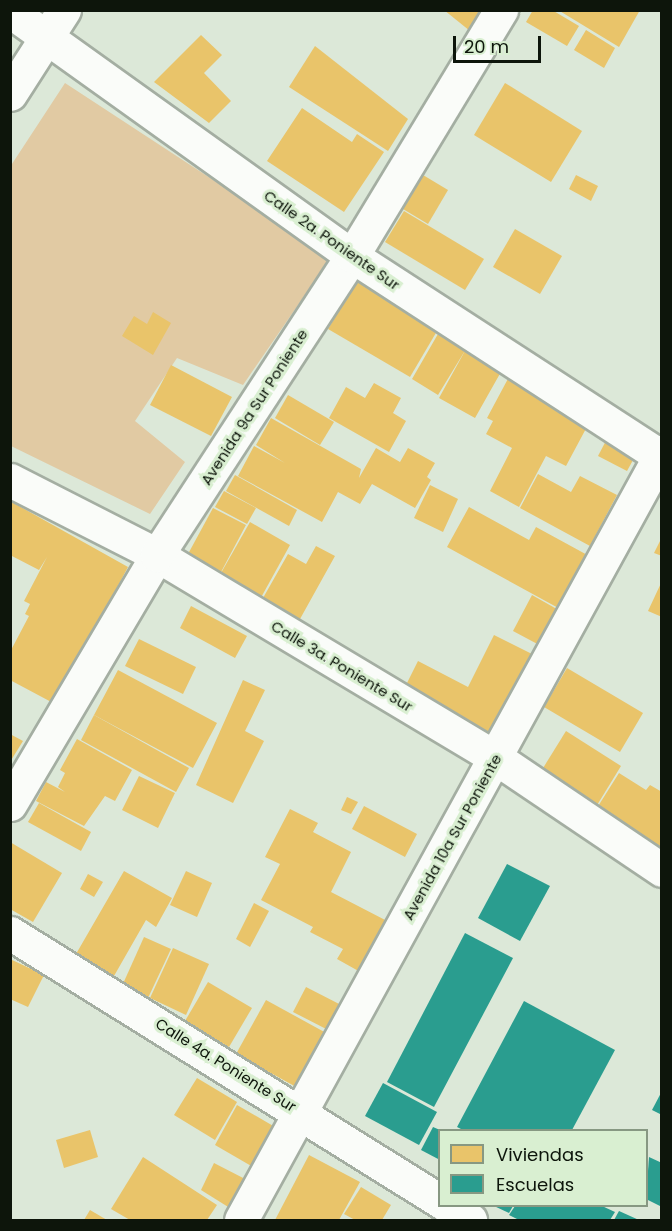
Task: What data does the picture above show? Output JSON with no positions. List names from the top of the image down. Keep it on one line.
{"streets":{"street":["Calle 2a. Poniente Sur","Avenida 9a Sur Poniente","Calle 3a. Poniente Sur","Avenida 10a Sur Poniente","Calle 4a. Poniente Sur"]},"crossings":[["Calle 2a. Poniente Sur","Avenida 9a Sur Poniente"],["Calle 2a. Poniente Sur","Avenida 10a Sur Poniente"],["Avenida 9a Sur Poniente","Calle 3a. Poniente Sur"],["Calle 3a. Poniente Sur","Avenida 10a Sur Poniente"],["Avenida 10a Sur Poniente","Calle 4a. Poniente Sur"]],"legend":["Viviendas","Escuelas"],"scale_bar":"20 m"}
